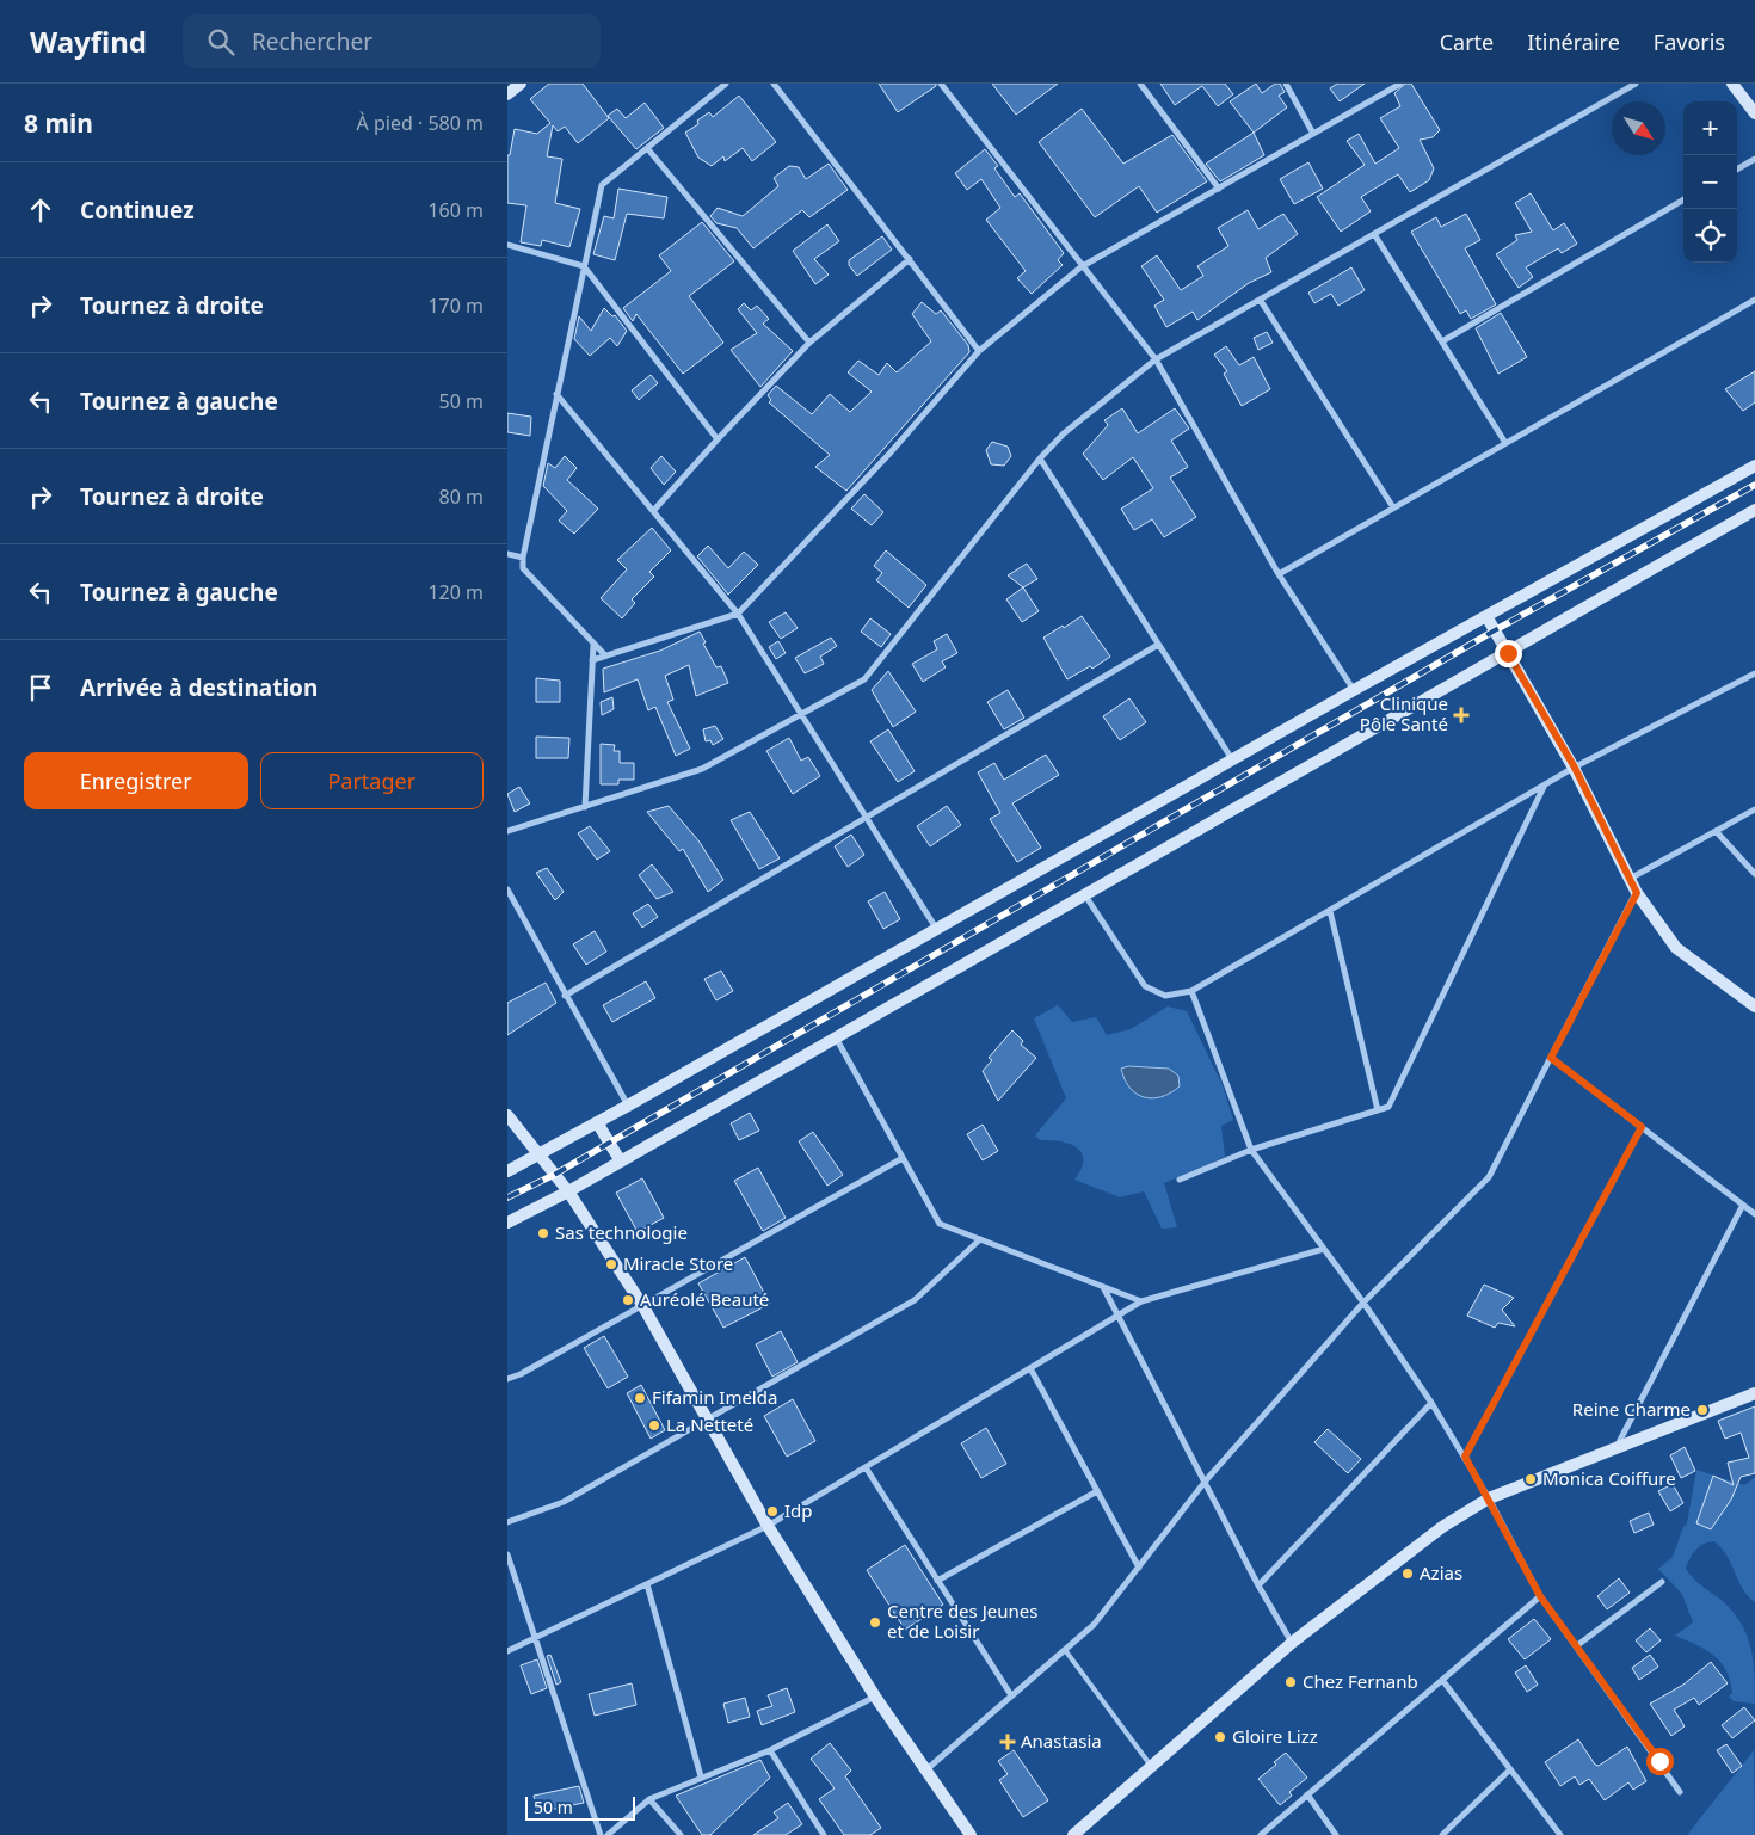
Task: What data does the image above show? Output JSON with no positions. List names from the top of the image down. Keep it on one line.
{"places":{"health":["Clinique Pôle Santé","Anastasia"],"other":["Sas technologie","Miracle Store","Auréolé Beauté","Fifamin Imelda","Reine Charme","La Netteté","Monica Coiffure","Idp","Azias","Centre des Jeunes et de Loisir","Chez Fernanb","Gloire Lizz"]},"scale_bar":"50 m","north":"bottom right","page":{"header":"Wayfind","search":"Rechercher","nav":["Carte","Itinéraire","Favoris"],"heading":["8 min","À pied · 580 m"],"map_buttons":["+","−"],"list":[["Continuez","160 m"],["Tournez à droite","170 m"],["Tournez à gauche","50 m"],["Tournez à droite","80 m"],["Tournez à gauche","120 m"],"Arrivée à destination"],"buttons":["Enregistrer","Partager"],"scale":"50 m"}}
